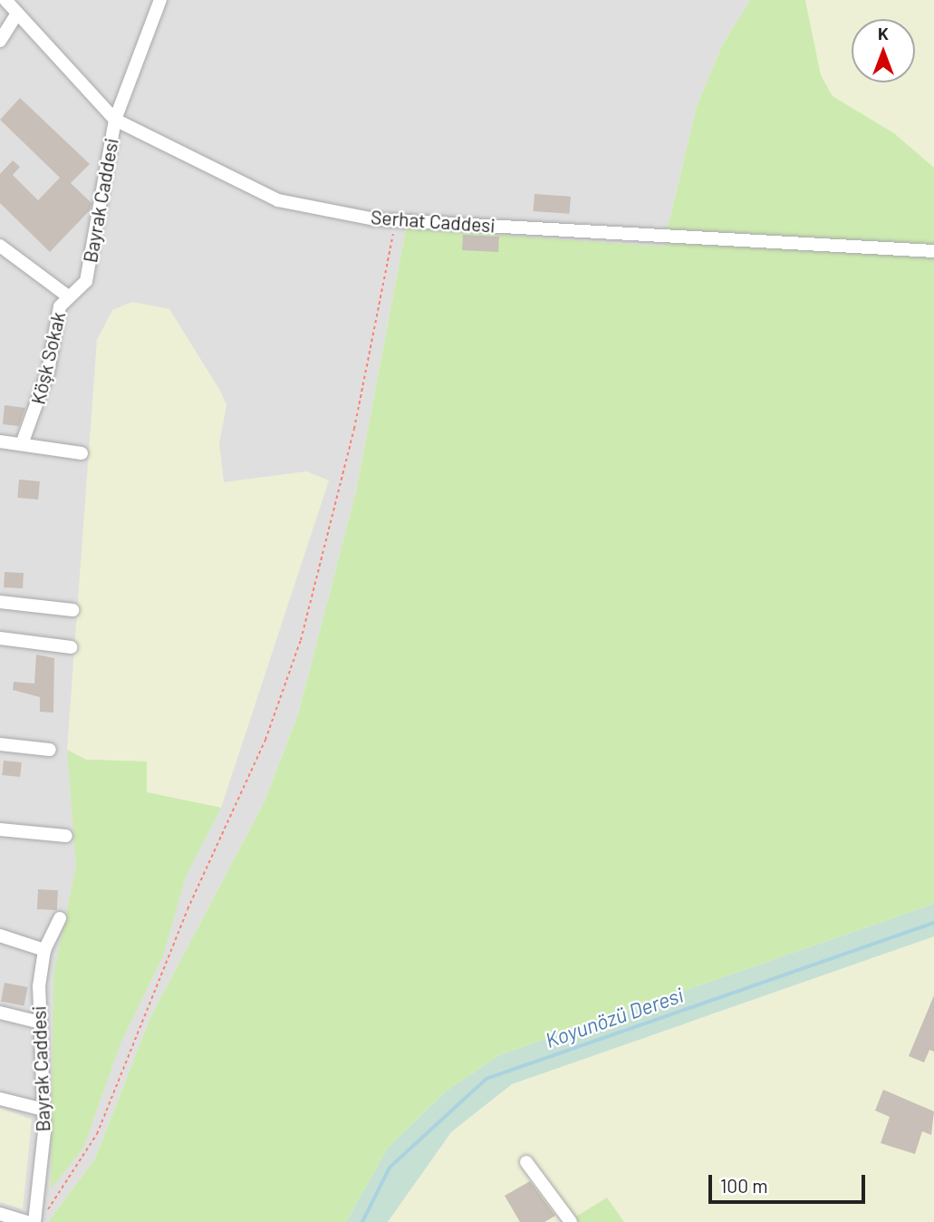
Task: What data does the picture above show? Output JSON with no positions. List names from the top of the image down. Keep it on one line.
{"streets":{"street":["Bayrak Caddesi","Serhat Caddesi","Köşk Sokak"]},"crossings":[["Bayrak Caddesi","Serhat Caddesi"],["Bayrak Caddesi","Köşk Sokak"]],"water":["Koyunözü Deresi"],"scale_bar":"100 m","north":"top"}
